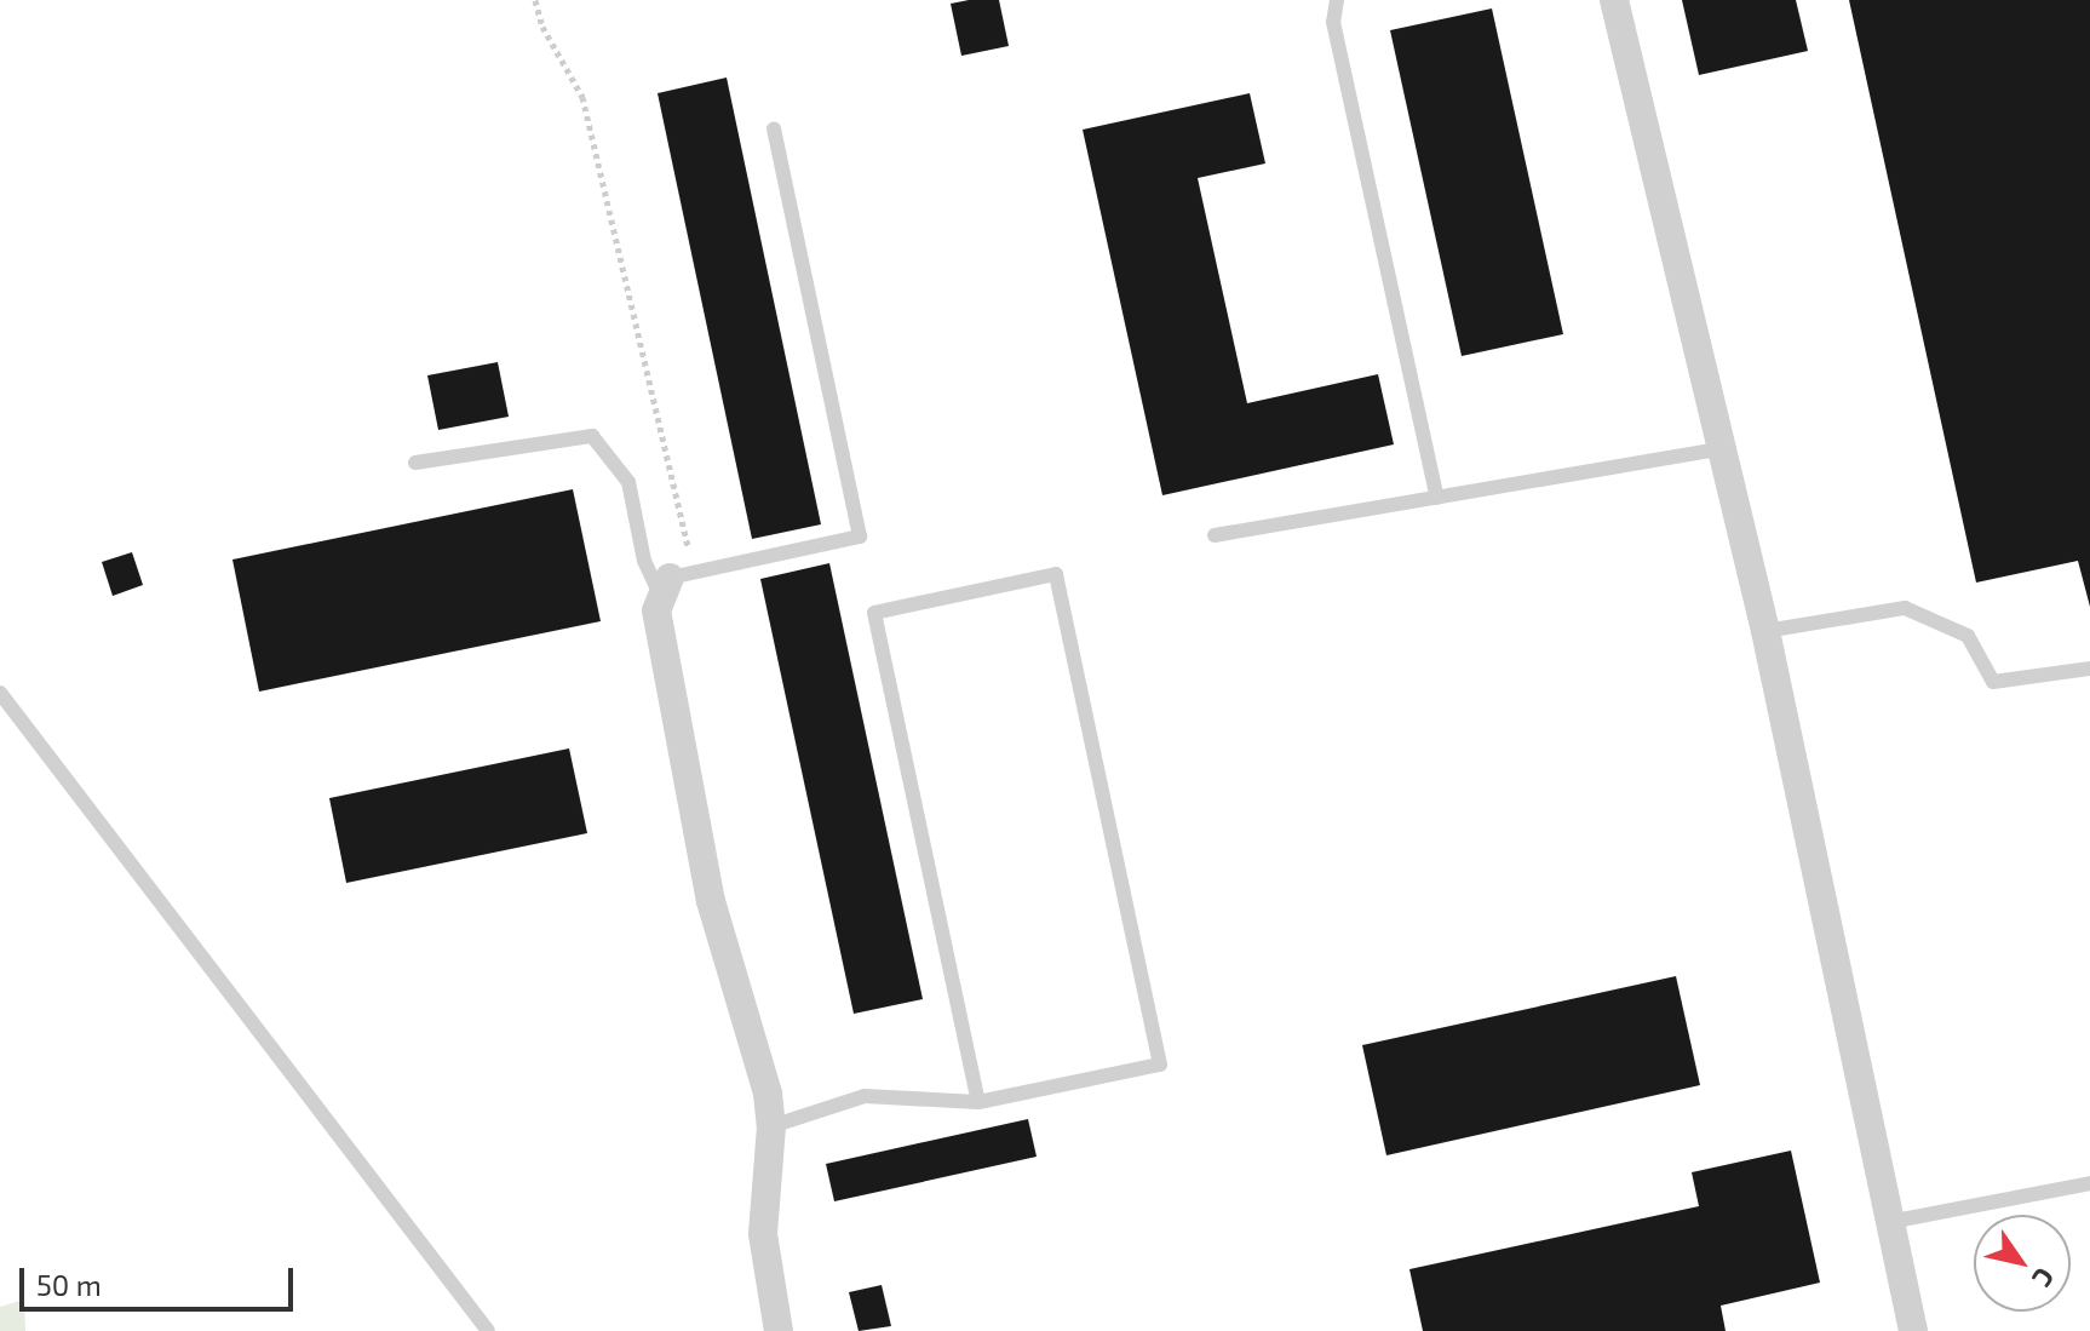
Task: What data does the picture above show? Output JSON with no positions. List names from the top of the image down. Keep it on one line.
{"scale_bar":"50 m","north":"bottom right"}
